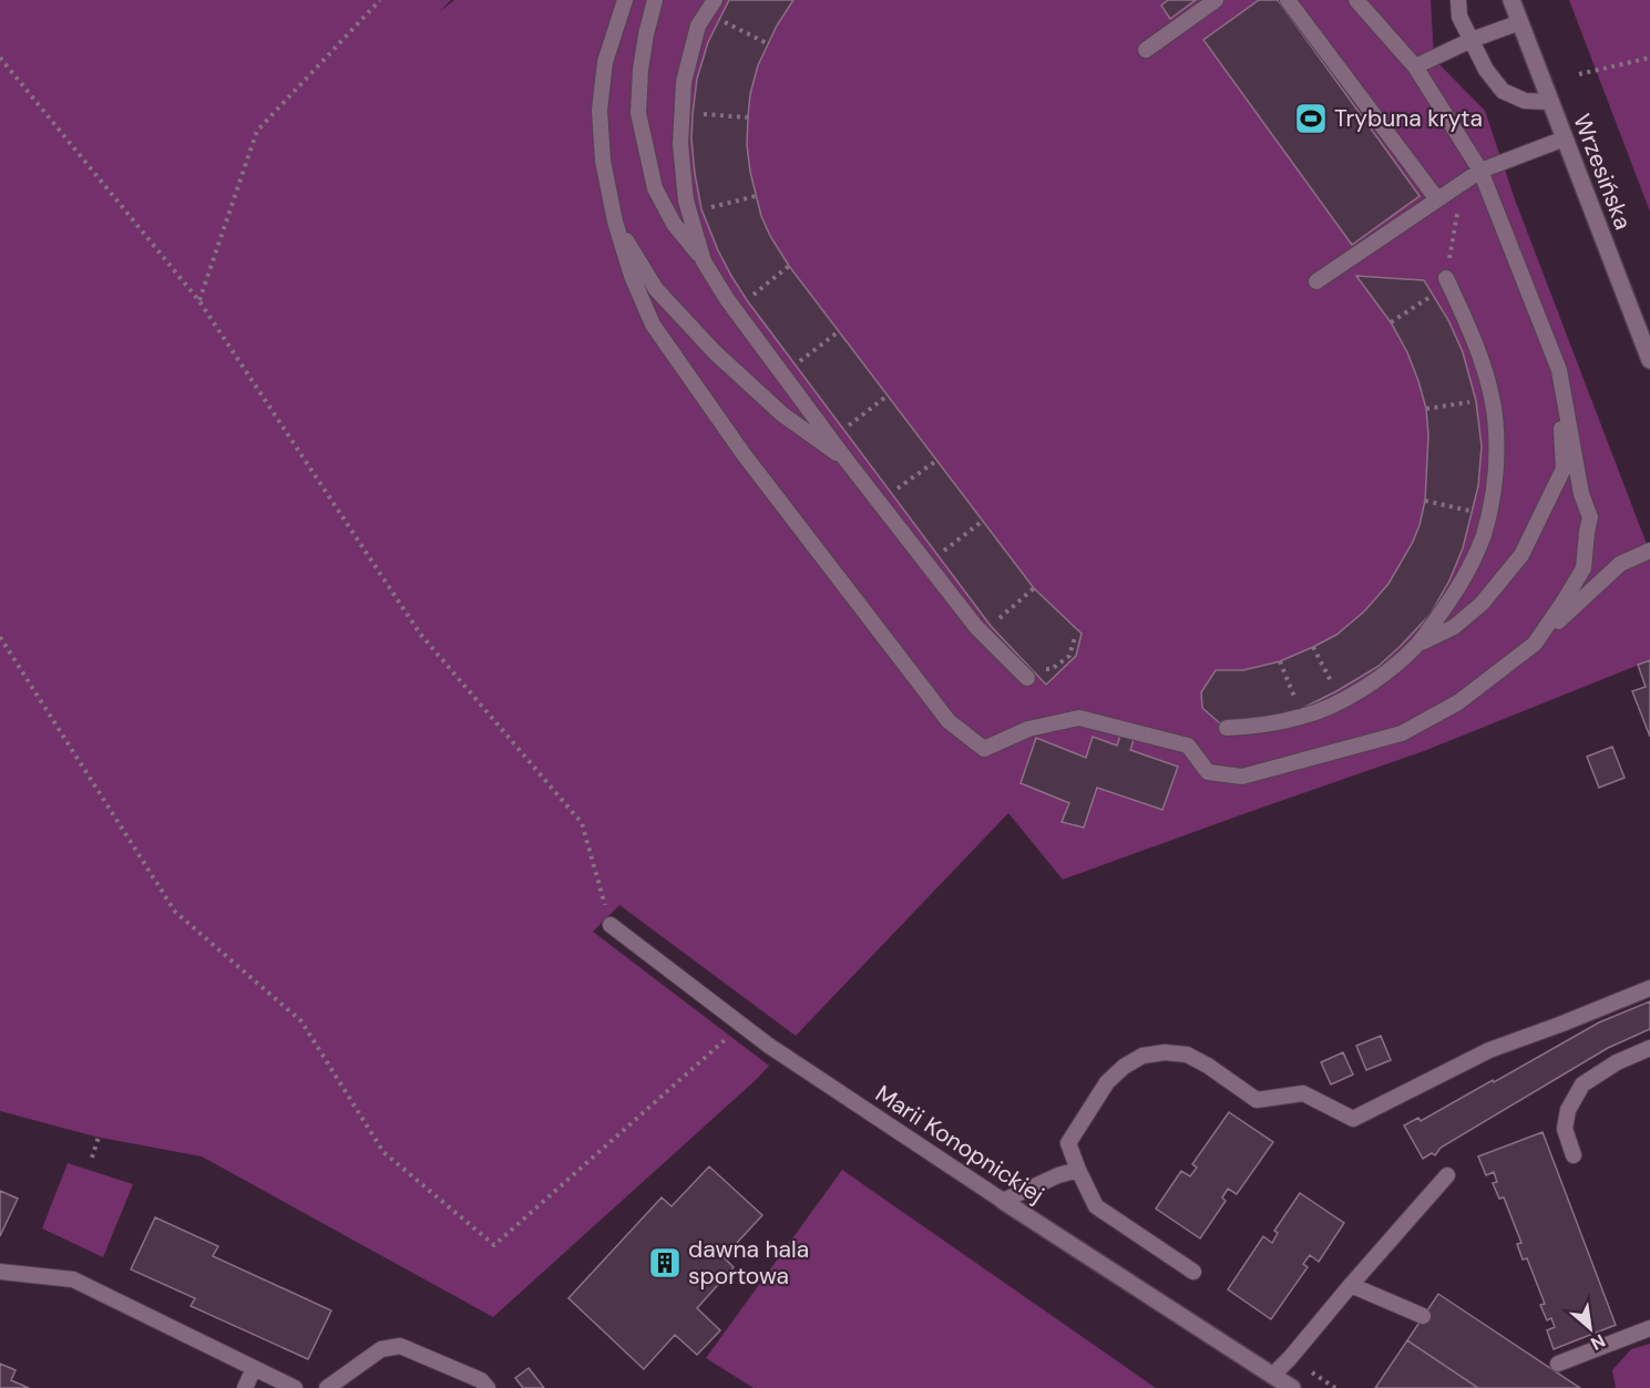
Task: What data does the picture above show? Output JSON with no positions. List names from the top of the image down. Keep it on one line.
{"streets":{"street":["Wrzesińska","Marii Konopnickiej"]},"places":{"sports":["Trybuna kryta"],"building":["dawna hala sportowa"]},"north":"bottom right"}
